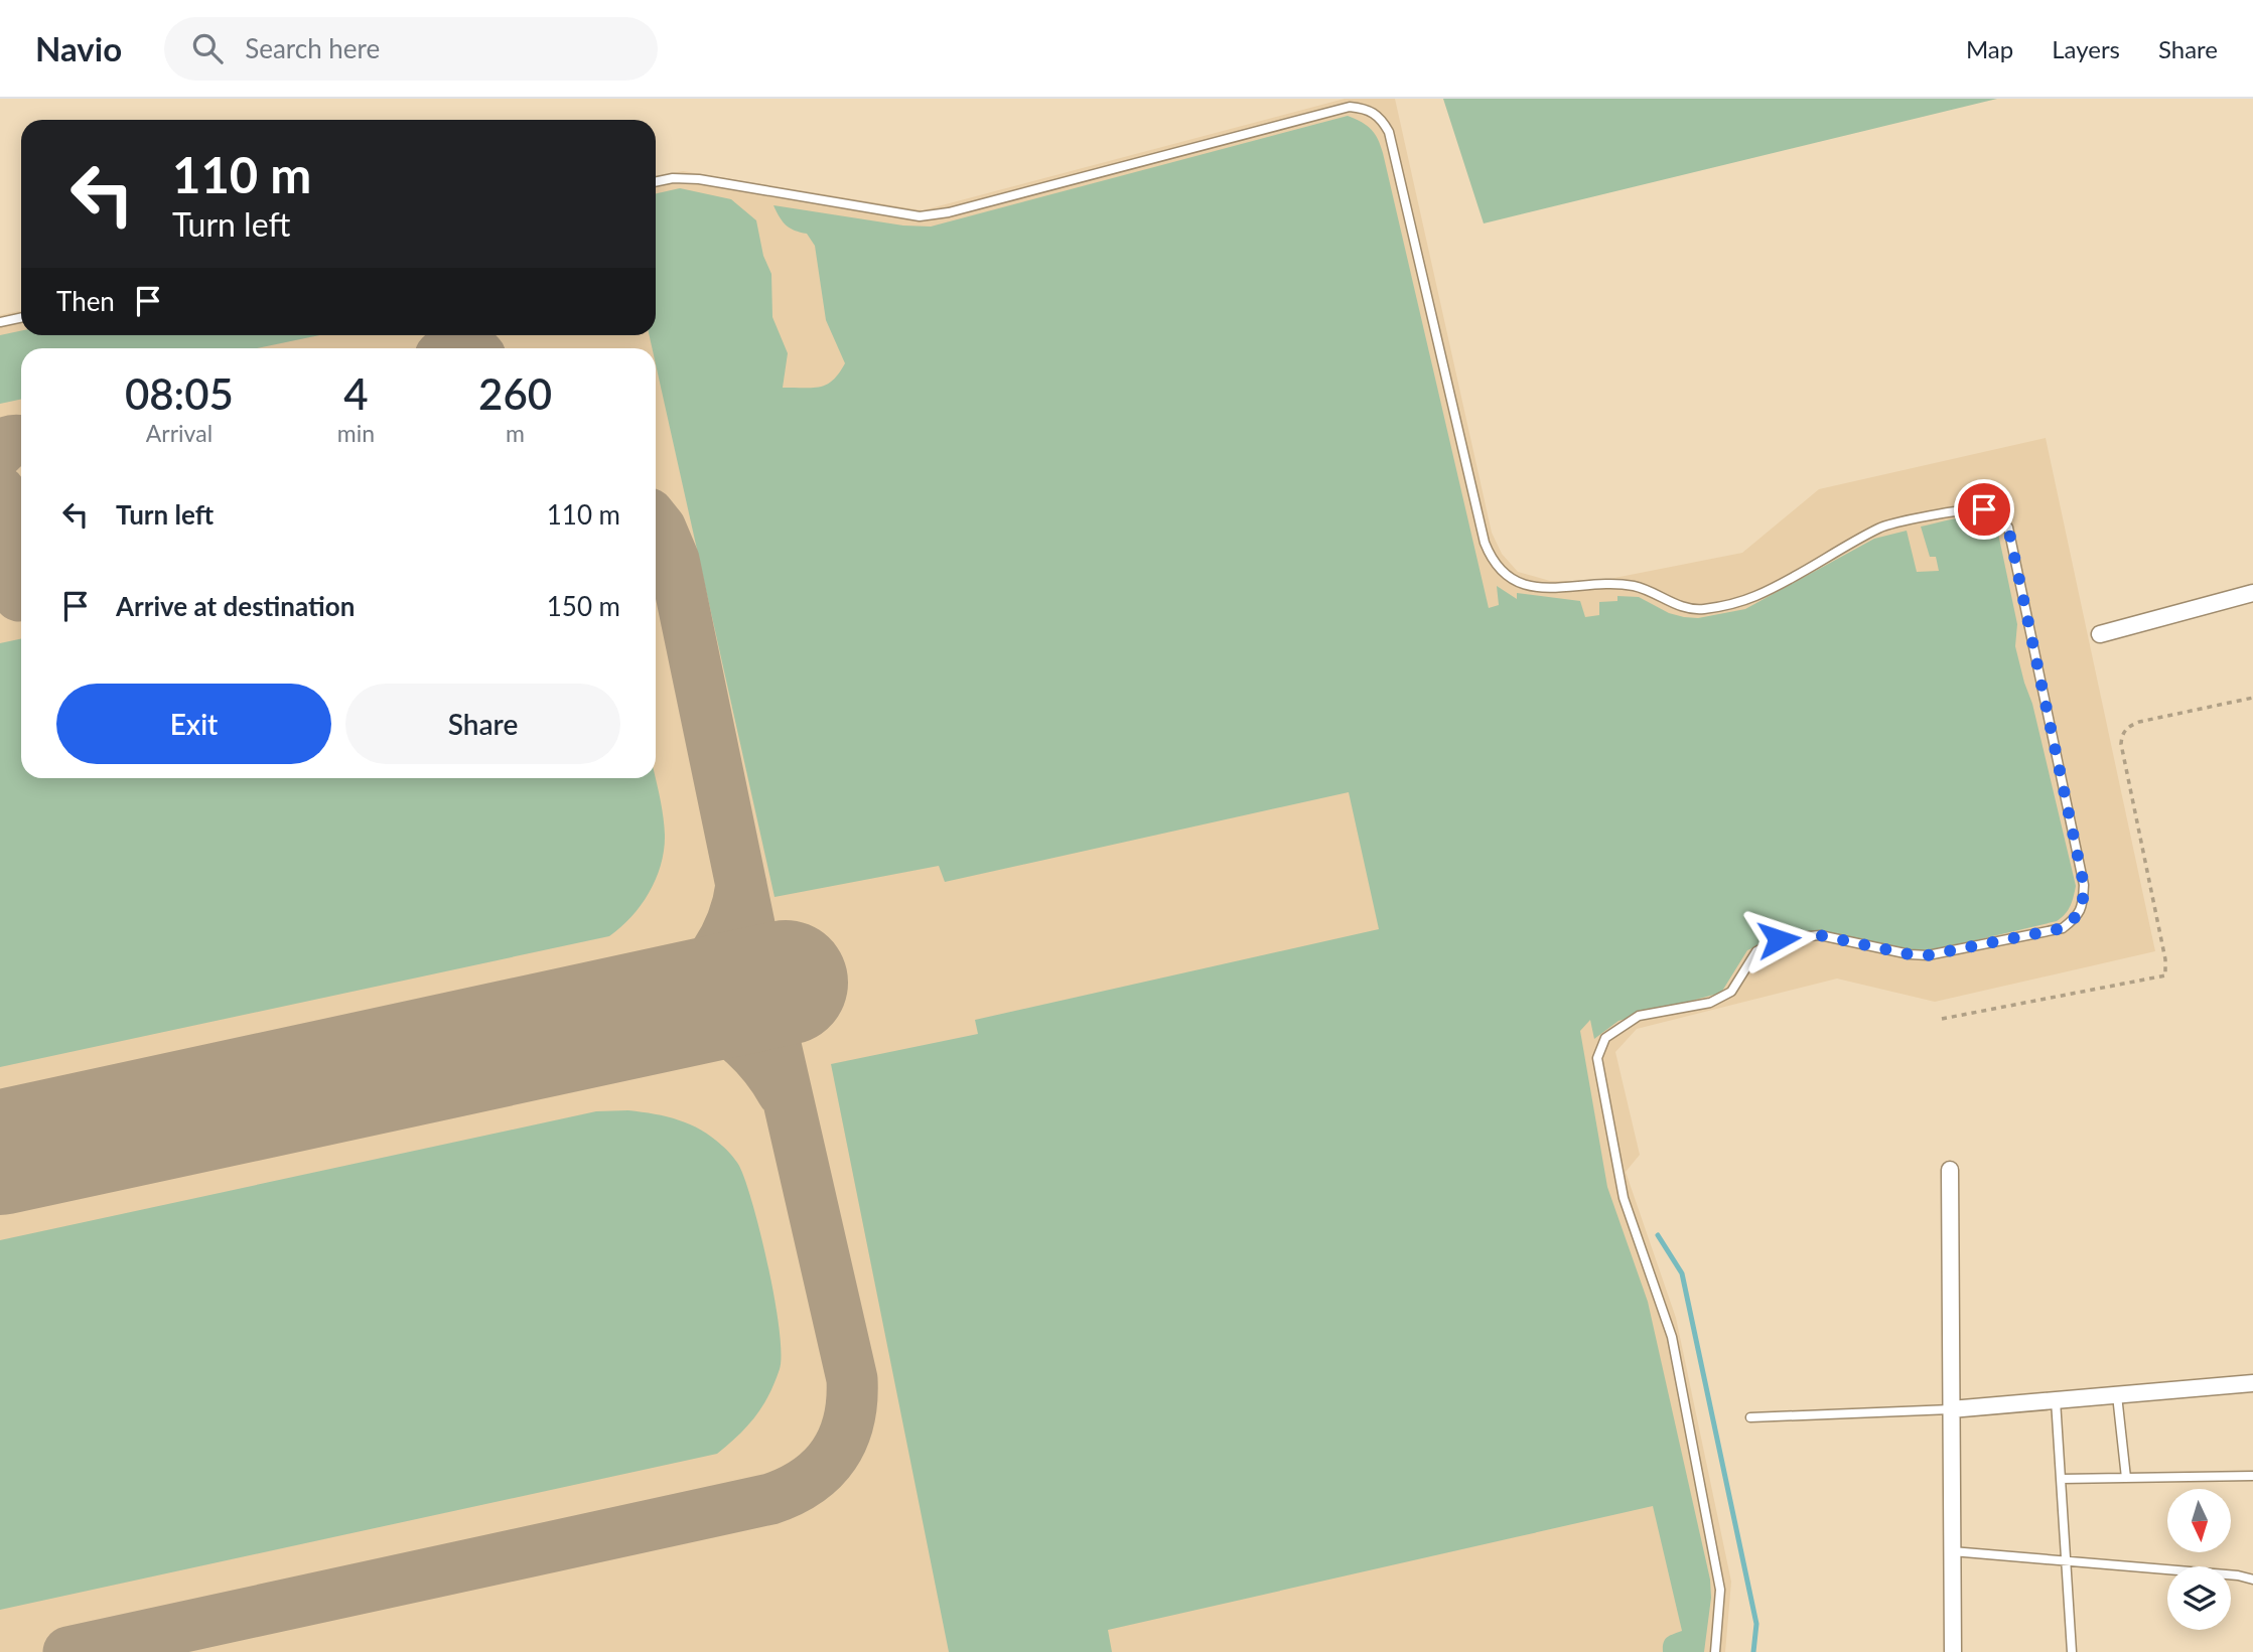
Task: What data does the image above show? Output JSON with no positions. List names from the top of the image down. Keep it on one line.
{"north":"bottom","page":{"header":"Navio","search":"Search here","nav":["Map","Layers","Share"],"turn":["110 m","Turn left"],"then":"Then","eta":["08:05","Arrival","4","min","260","m"],"list":[{"name":"Turn left","value":"110 m"},{"name":"Arrive at destination","value":"150 m"}],"buttons":["Exit","Share"]}}
